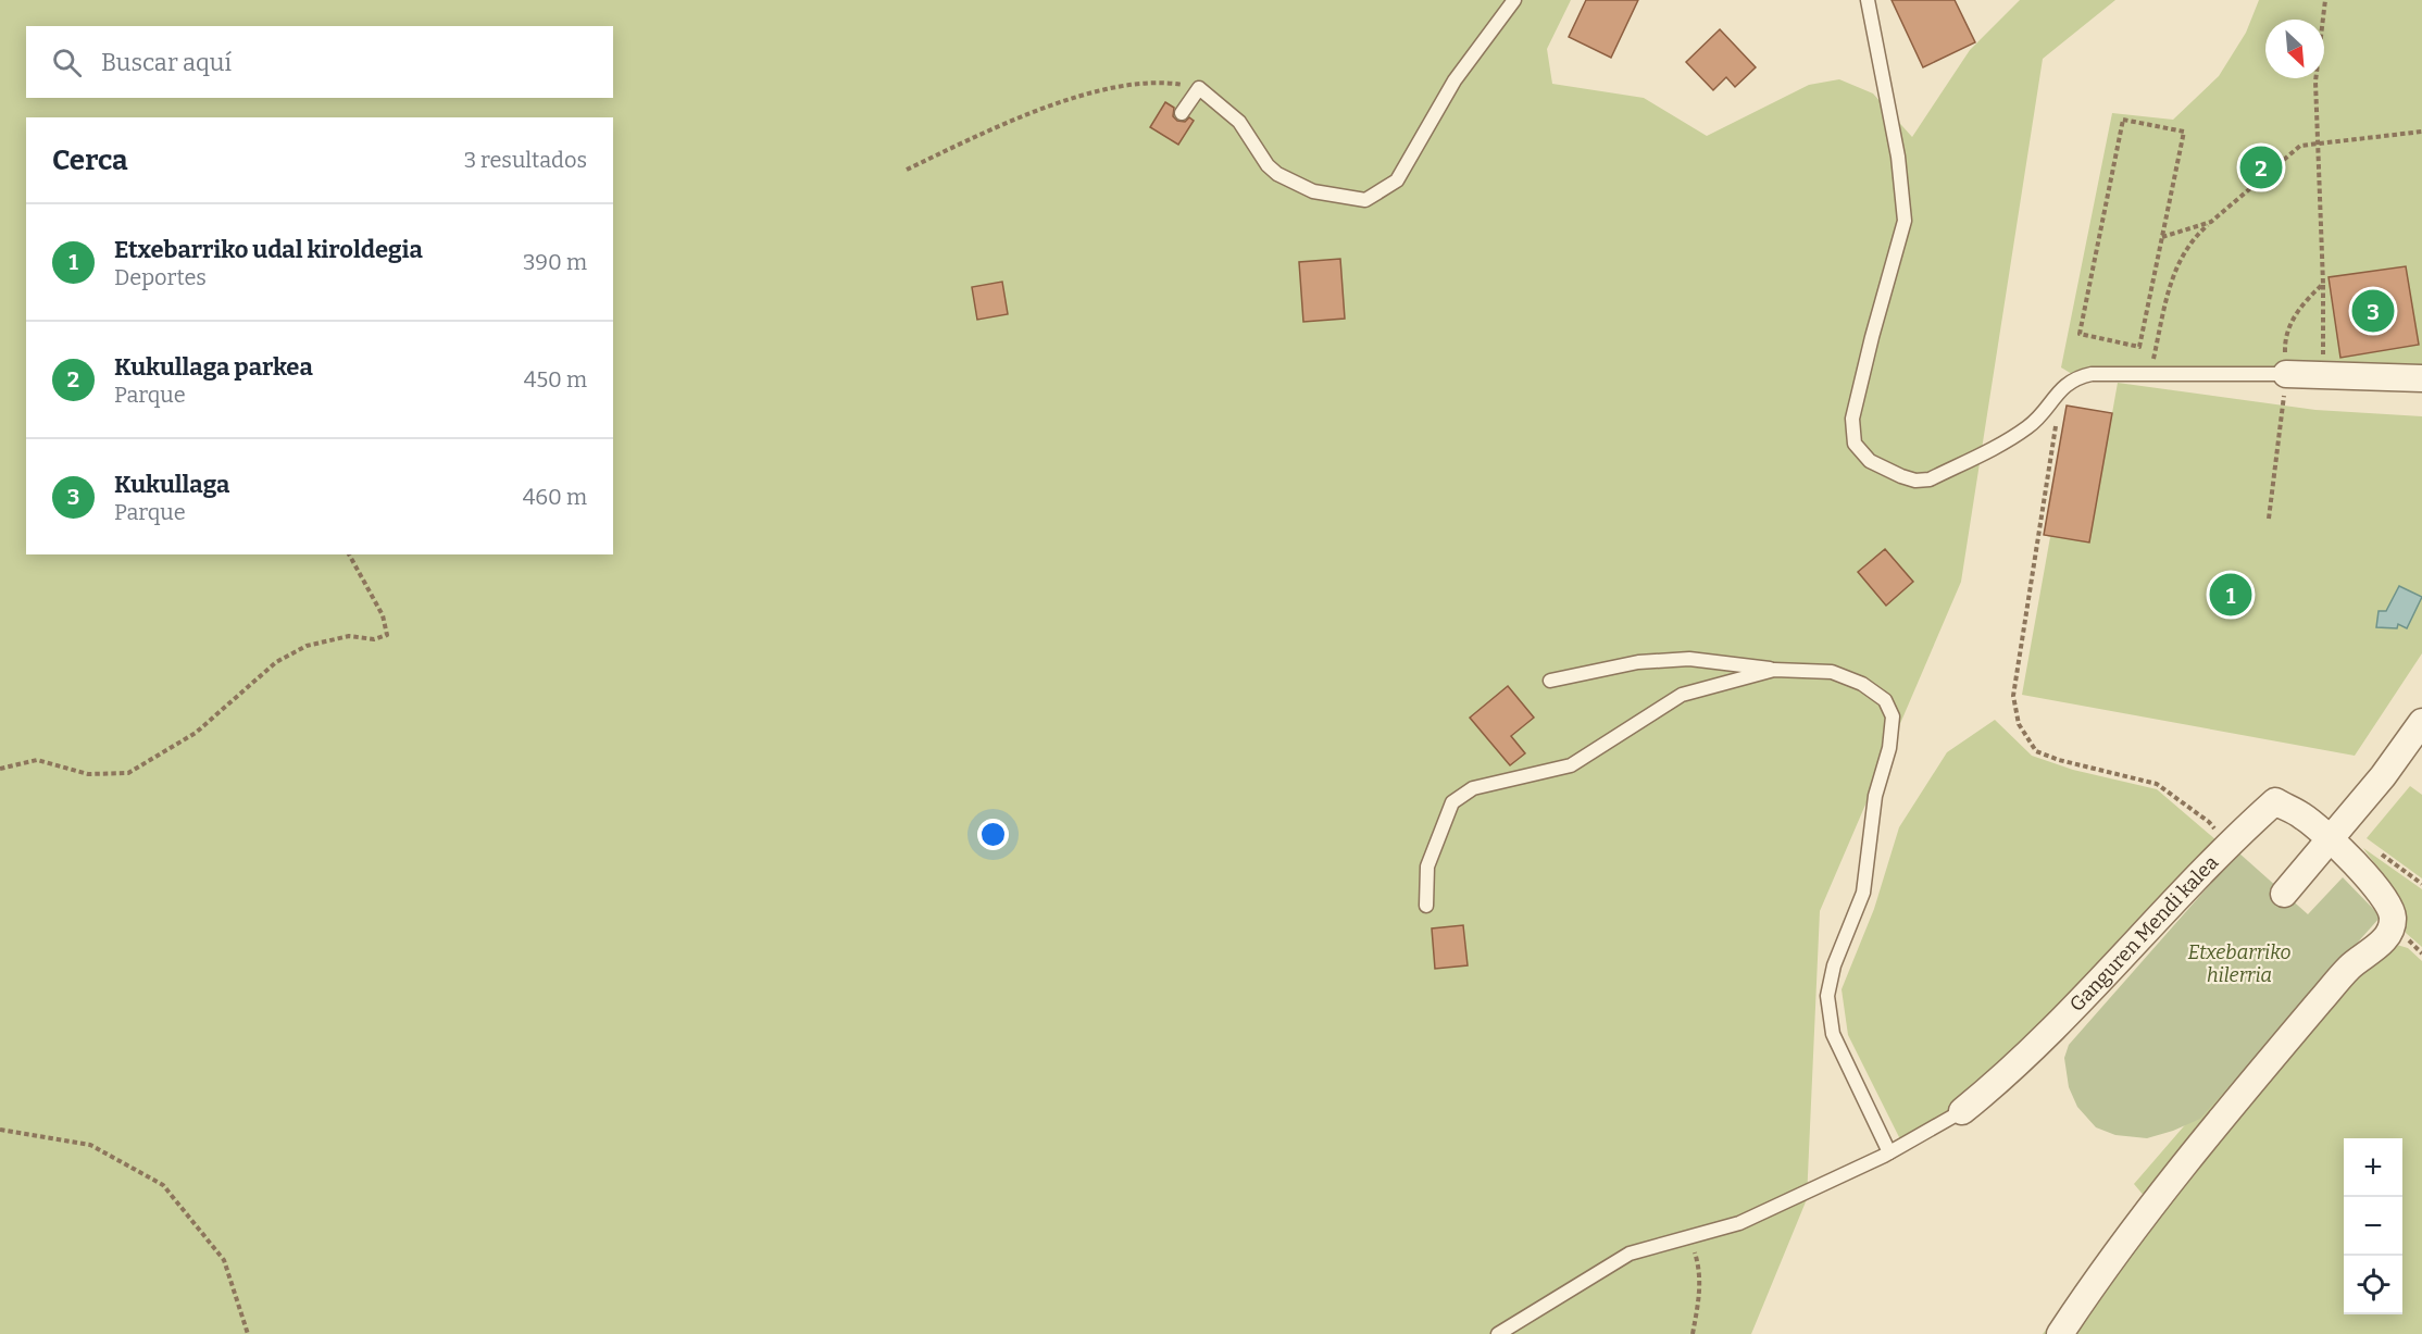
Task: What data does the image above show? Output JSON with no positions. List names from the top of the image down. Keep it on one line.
{"streets":{"street":["Ganguren Mendi kalea"]},"parks":["Etxebarriko hilerria"],"north":"bottom right","page":{"search":"Buscar aquí","heading":["Cerca","3 resultados"],"pins":["2","3","1"],"list":[{"mark":"1","name":"Etxebarriko udal kiroldegia","note":"Deportes","value":"390 m"},{"mark":"2","name":"Kukullaga parkea","note":"Parque","value":"450 m"},{"mark":"3","name":"Kukullaga","note":"Parque","value":"460 m"}],"map_buttons":["+","−"]}}
